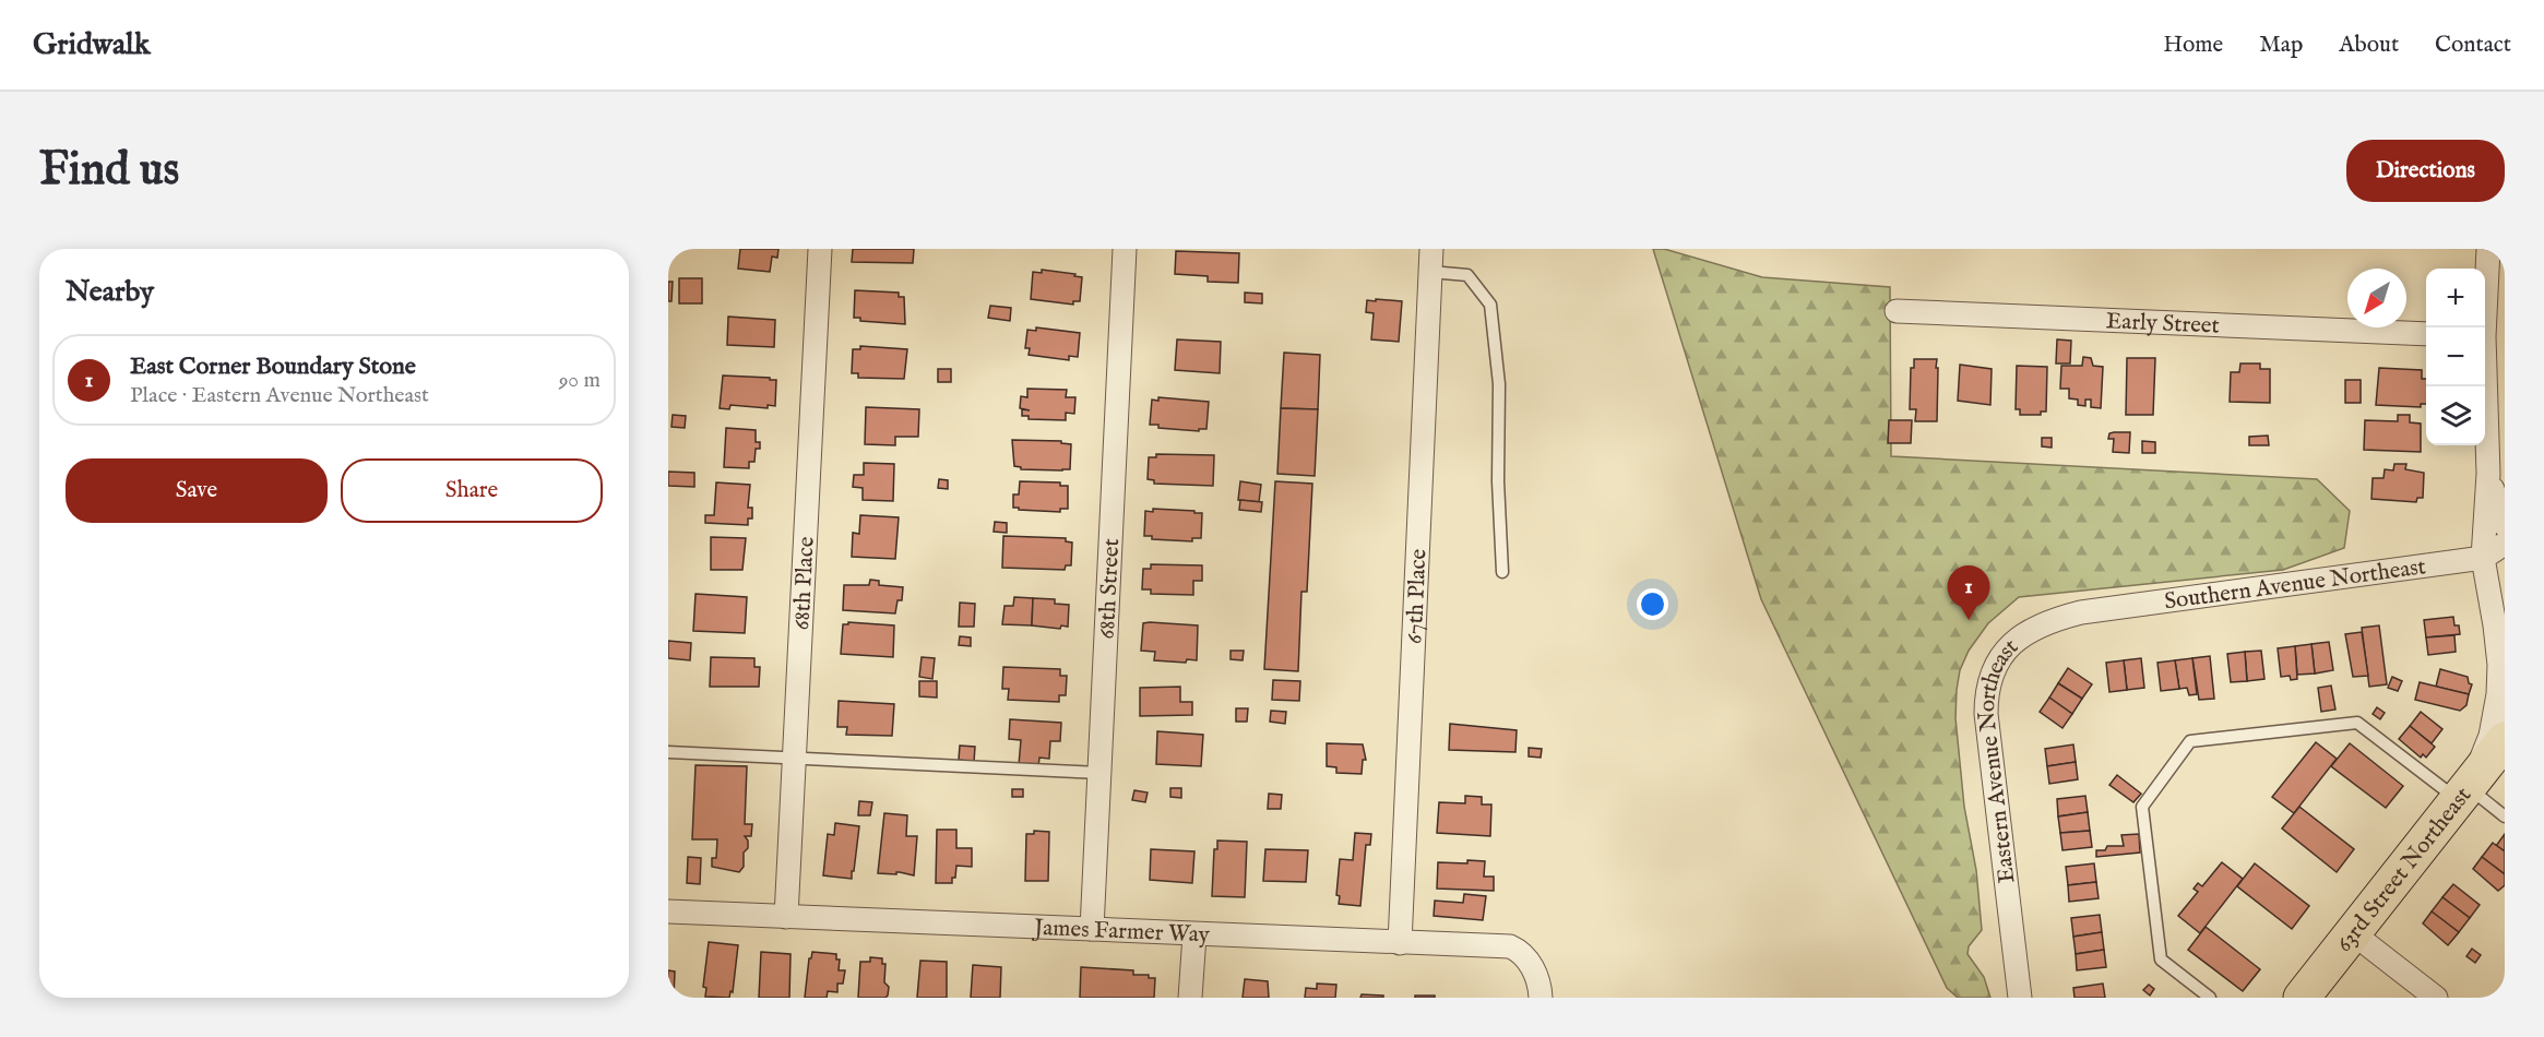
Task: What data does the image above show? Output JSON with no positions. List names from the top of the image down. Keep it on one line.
{"streets":{"main road":["63rd Street Northeast"],"street":["Early Street","68th Place","Southern Avenue Northeast","68th Street","67th Place","Eastern Avenue Northeast","James Farmer Way"]},"crossings":[["68th Place","James Farmer Way"],["Southern Avenue Northeast","Eastern Avenue Northeast"],["68th Street","James Farmer Way"],["67th Place","James Farmer Way"]],"north":"bottom left","page":{"header":"Gridwalk","nav":["Home","Map","About","Contact"],"buttons":["Directions",["Save","Share"]],"title":"Find us","heading":"Nearby","map_buttons":["+","−"],"list":[{"mark":"1","name":"East Corner Boundary Stone","note":"Place · Eastern Avenue Northeast","value":"90 m"}],"pins":"1"}}
